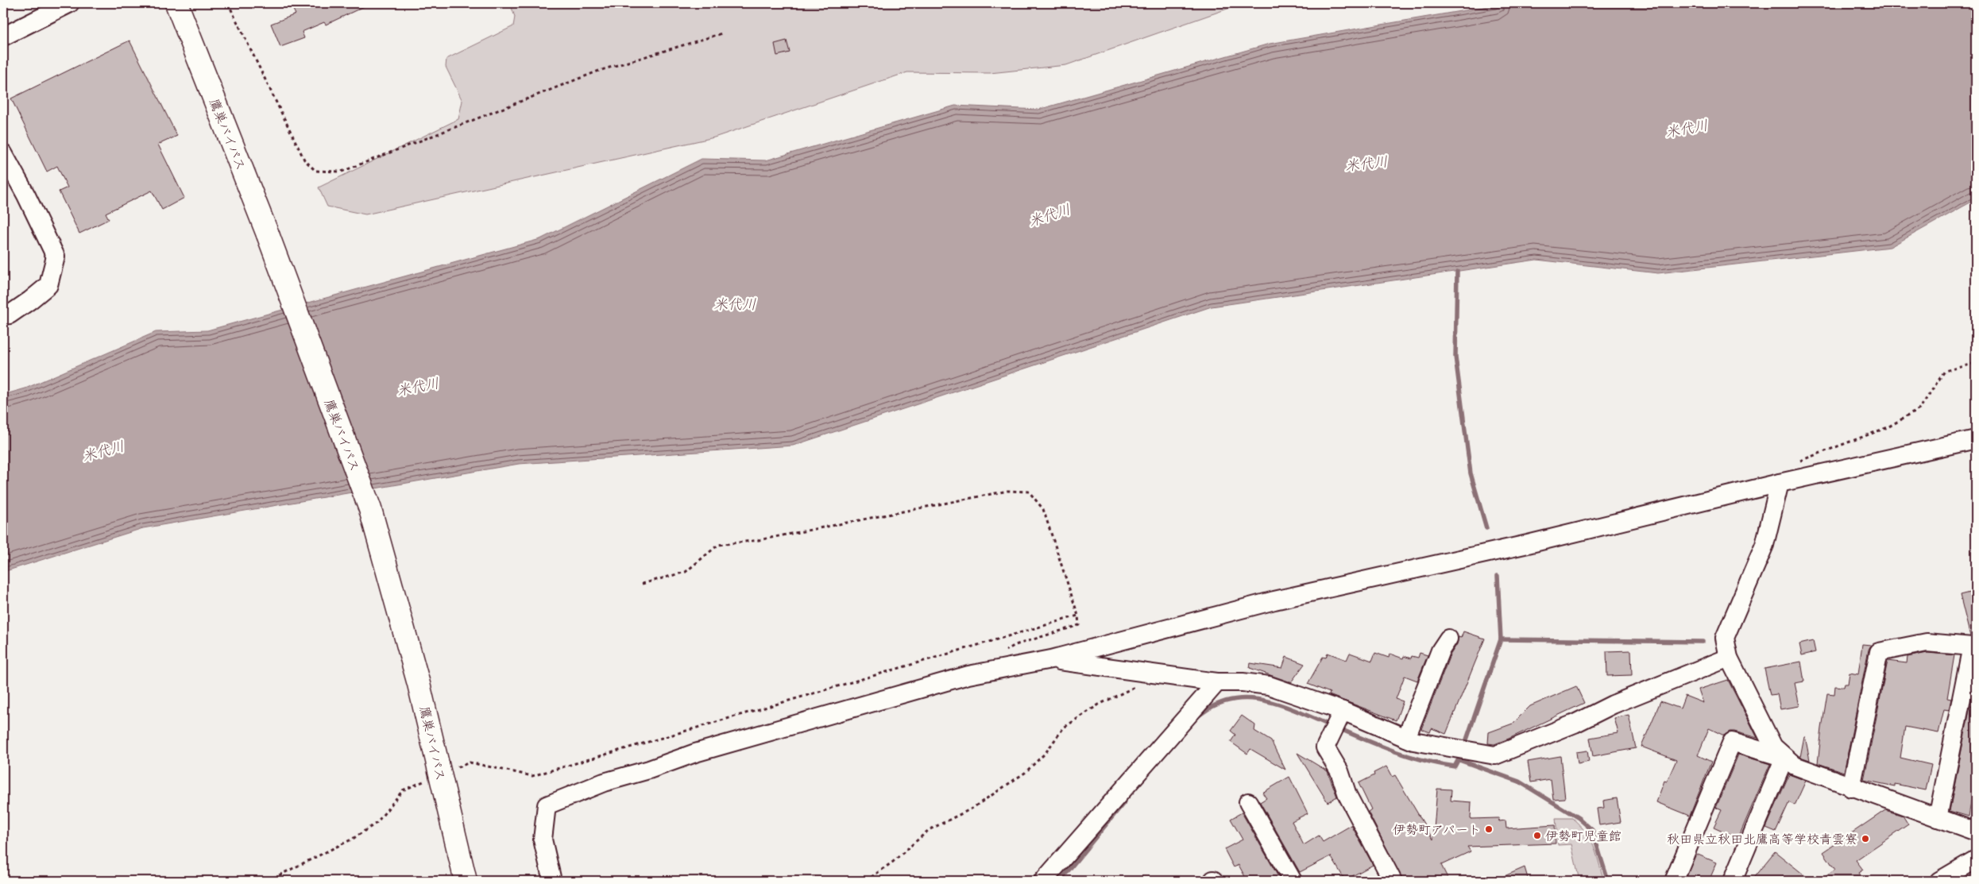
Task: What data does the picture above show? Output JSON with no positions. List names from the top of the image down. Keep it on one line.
{"streets":{"highway":["鷹巣バイパス"]},"water":["米代川"],"places":["伊勢町アパート","伊勢町児童館","秋田県立秋田北鷹高等学校青雲寮"]}
